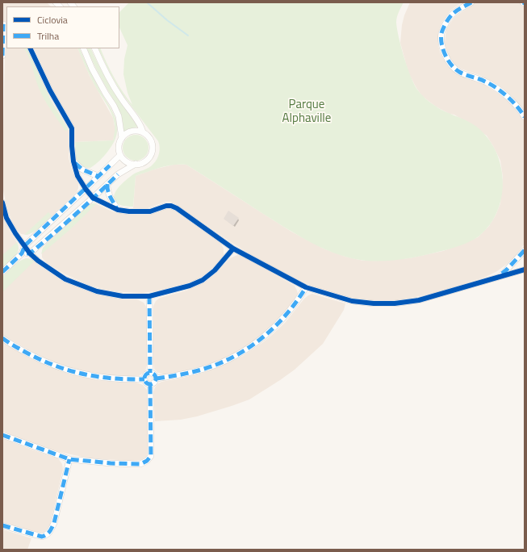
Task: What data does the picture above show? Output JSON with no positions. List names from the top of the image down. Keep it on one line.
{"parks":["Parque Alphaville"],"legend":["Ciclovia","Trilha"]}
